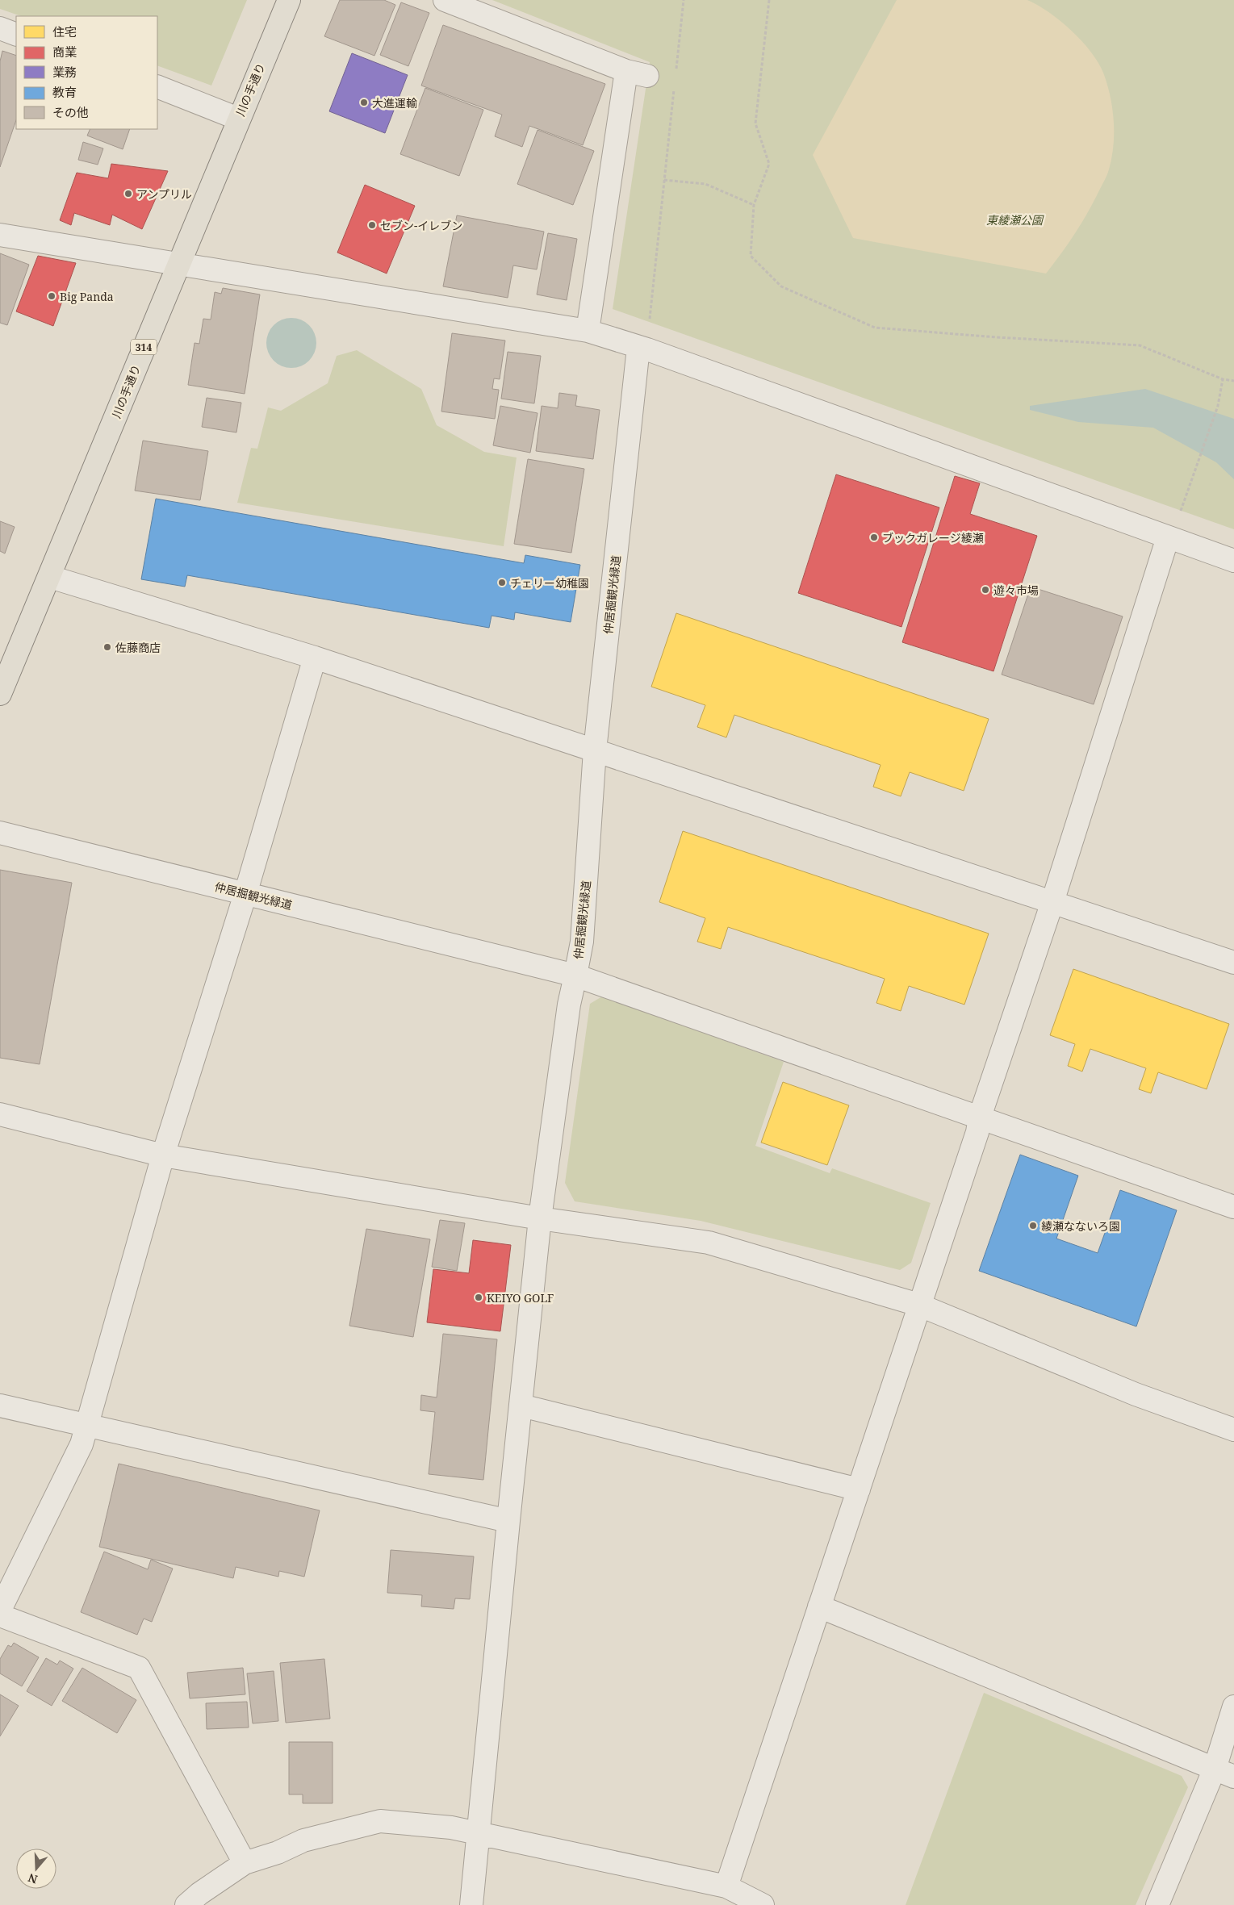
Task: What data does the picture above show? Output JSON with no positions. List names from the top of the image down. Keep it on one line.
{"streets":{"main road":["川の手通り","314"],"street":["仲居掘観光緑道"]},"parks":["東綾瀬公園"],"places":["大進運輸","アンプリル","セブン-イレブン","Big Panda","ブックガレージ綾瀬","チェリー幼稚園","遊々市場","佐藤商店","綾瀬なないろ園","KEIYO GOLF"],"legend":["住宅","商業","業務","教育","その他"],"north":"bottom"}
